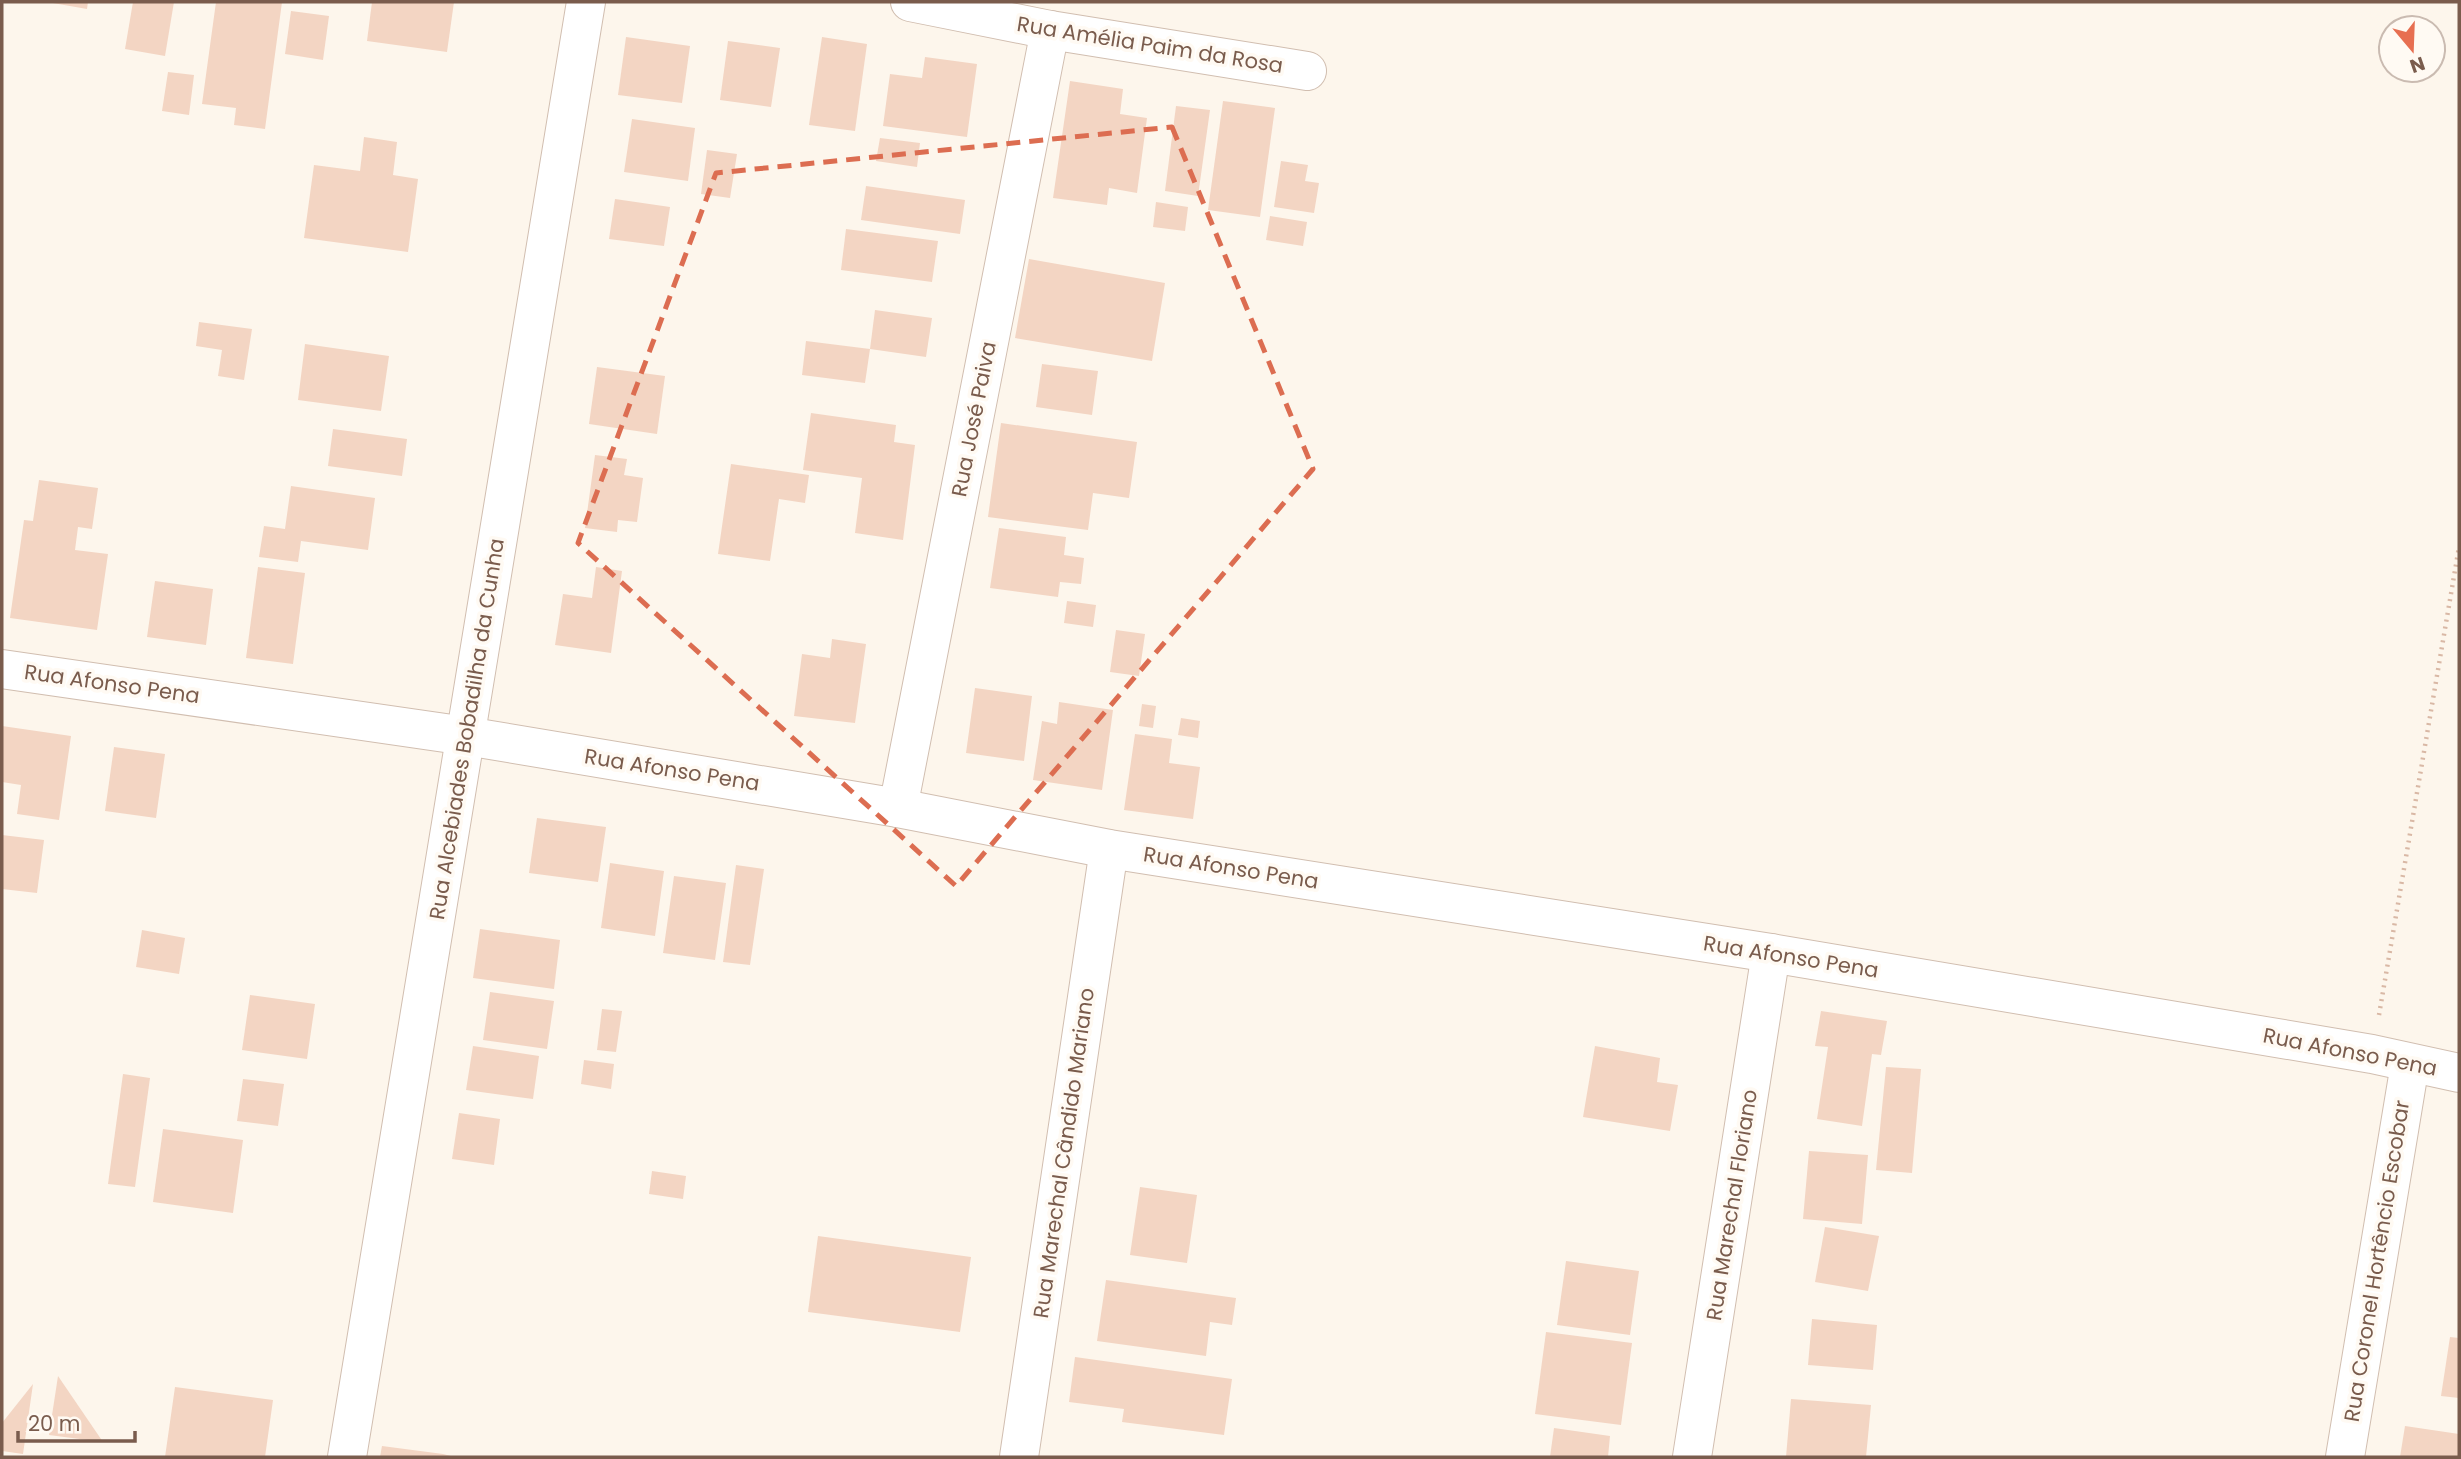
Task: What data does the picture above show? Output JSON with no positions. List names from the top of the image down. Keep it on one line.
{"streets":{"street":["Rua Amélia Paim da Rosa","Rua José Paiva","Rua Afonso Pena","Rua Alcebiades Bobadilha da Cunha","Rua Marechal Cândido Mariano","Rua Marechal Floriano","Rua Coronel Hortêncio Escobar"]},"crossings":[["Rua Amélia Paim da Rosa","Rua José Paiva"],["Rua José Paiva","Rua Afonso Pena"],["Rua Afonso Pena","Rua Alcebiades Bobadilha da Cunha"],["Rua Afonso Pena","Rua Marechal Cândido Mariano"],["Rua Afonso Pena","Rua Marechal Floriano"],["Rua Afonso Pena","Rua Coronel Hortêncio Escobar"]],"scale_bar":"20 m","north":"bottom"}
